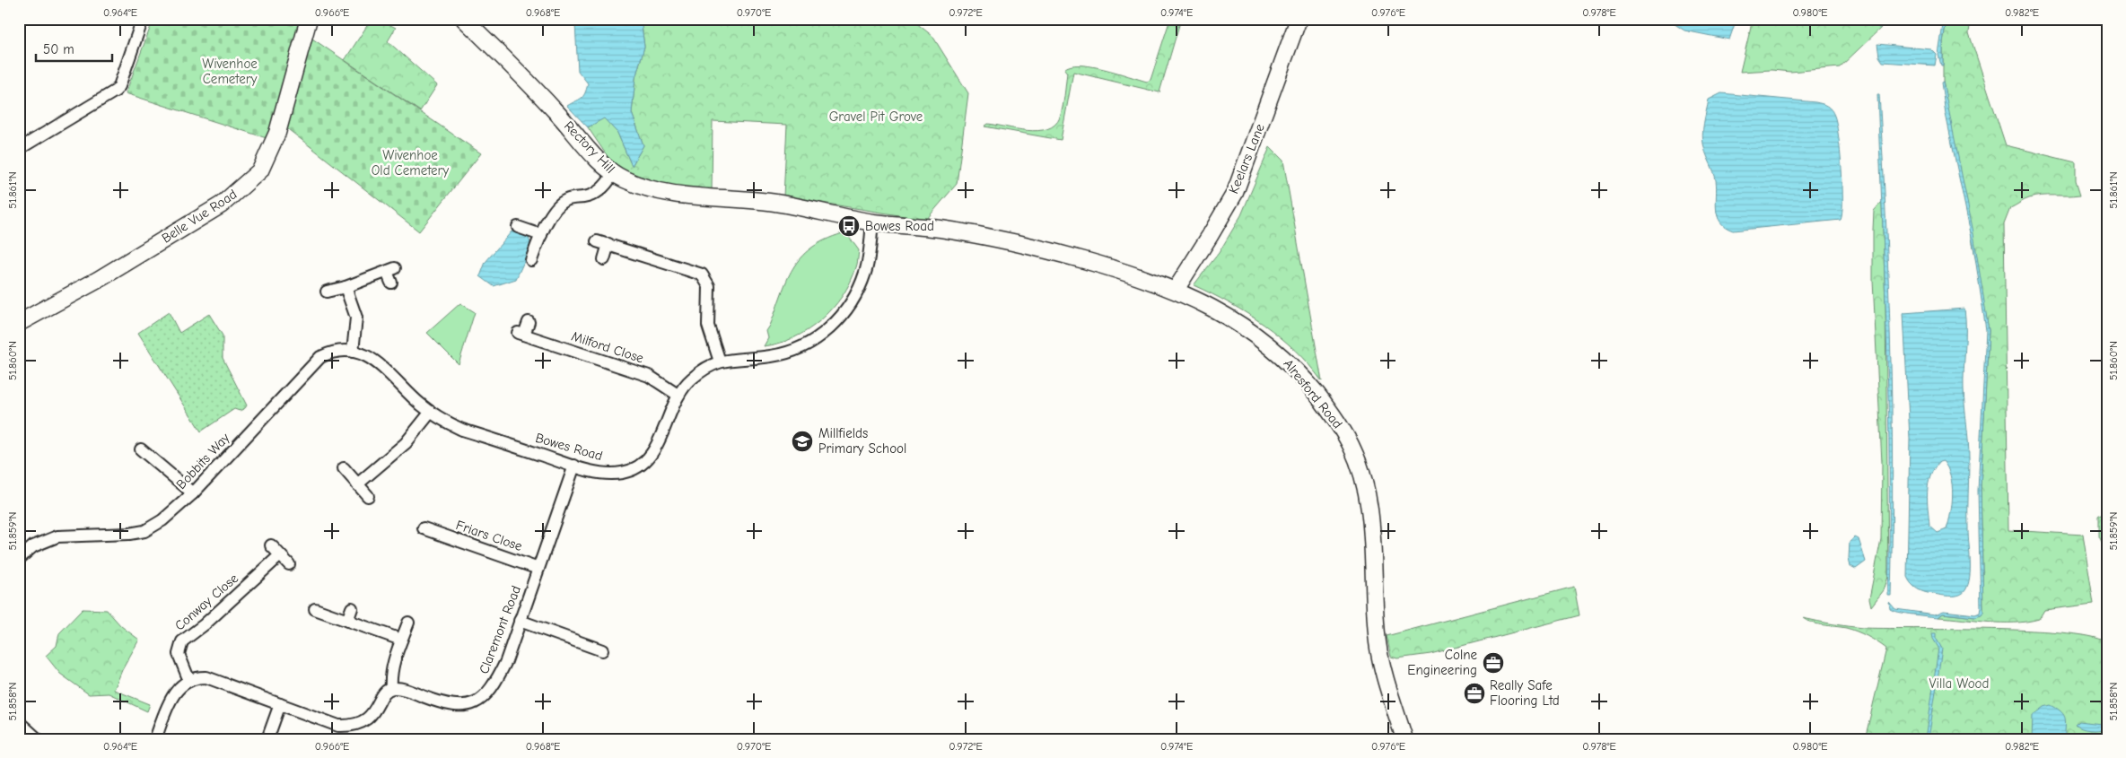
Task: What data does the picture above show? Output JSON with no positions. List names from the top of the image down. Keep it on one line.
{"streets":{"street":["Rectory Hill","Keelars Lane","Belle Vue Road","Milford Close","Alresford Road","Bowes Road","Bobbits Way","Friars Close","Conway Close","Claremont Road"]},"crossings":[["Rectory Hill","Alresford Road"],["Rectory Hill","Bowes Road"],["Keelars Lane","Alresford Road"],["Milford Close","Bowes Road"],["Bowes Road","Bobbits Way"],["Bowes Road","Claremont Road"],["Friars Close","Claremont Road"]],"parks":["Wivenhoe Cemetery","Gravel Pit Grove","Wivenhoe Old Cemetery","Villa Wood"],"places":{"bus stop":["Bowes Road"],"school or university":["Millfields Primary School"],"office":["Colne Engineering","Really Safe Flooring Ltd"]},"scale_bar":"50 m","coordinates":["0.964°E","0.966°E","0.968°E","0.970°E","0.972°E","0.974°E","0.976°E","0.978°E","0.980°E","0.982°E","51.861°N","51.860°N","51.859°N","51.858°N"]}
